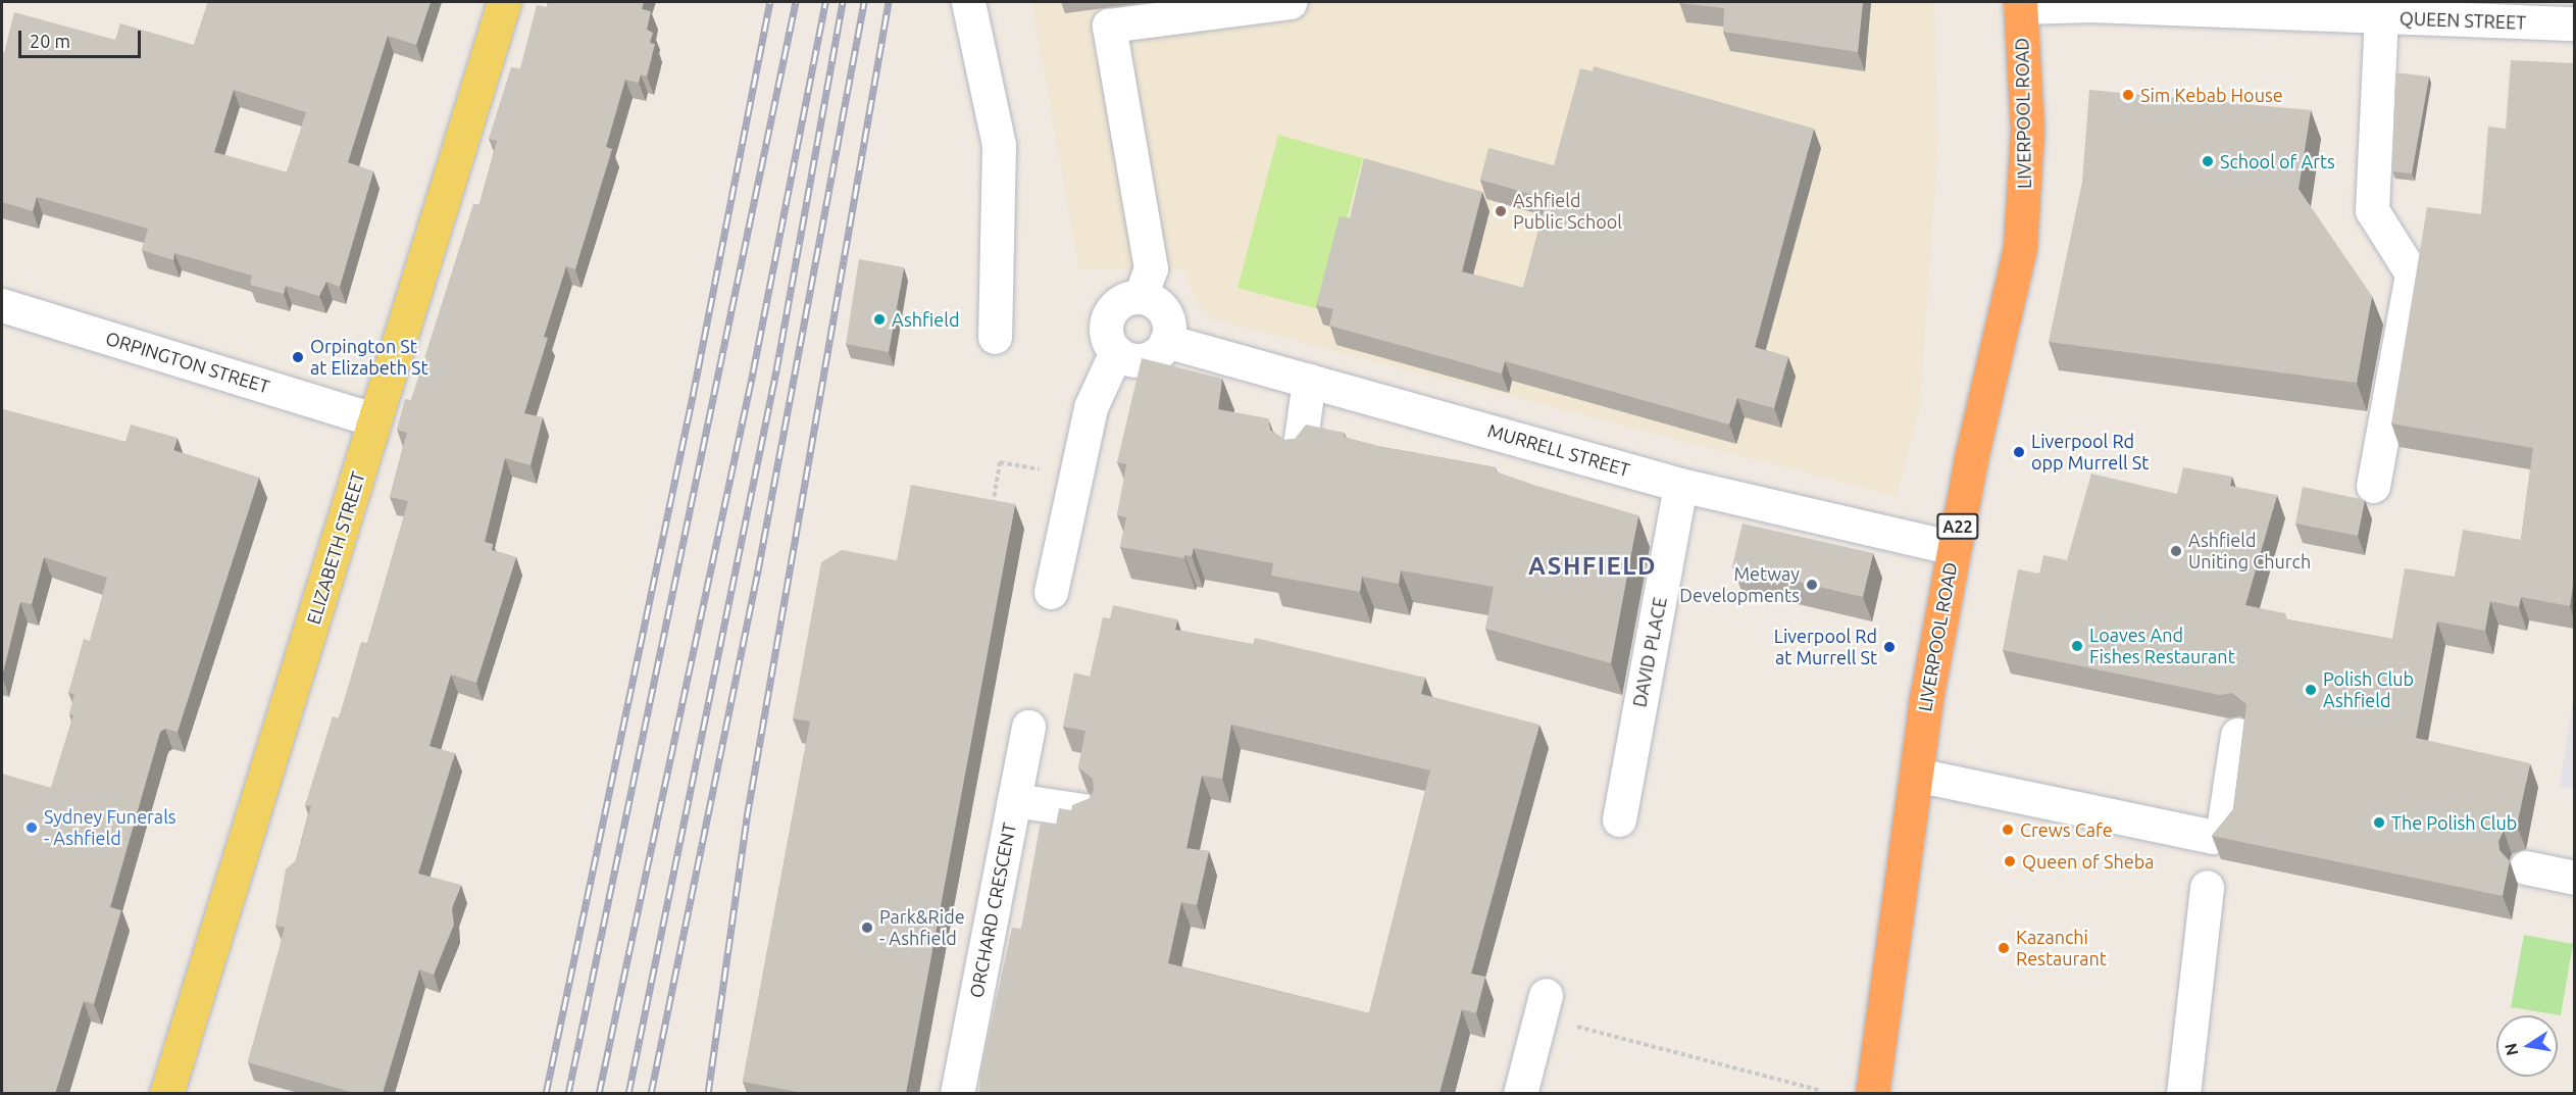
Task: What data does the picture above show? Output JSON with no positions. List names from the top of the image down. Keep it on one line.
{"streets":{"highway":["LIVERPOOL ROAD","A22"],"main road":["ELIZABETH STREET"],"street":["QUEEN STREET","ORPINGTON STREET","MURRELL STREET","DAVID PLACE","ORCHARD CRESCENT"]},"crossings":[["QUEEN STREET","LIVERPOOL ROAD"],["LIVERPOOL ROAD","MURRELL STREET"],["ORPINGTON STREET","ELIZABETH STREET"],["MURRELL STREET","DAVID PLACE"]],"districts":["ASHFIELD"],"places":["Sim Kebab House","School of Arts","Ashfield Public School","Ashfield","Orpington St at Elizabeth St","Liverpool Rd opp Murrell St","Ashfield Uniting Church","Metway Developments","Loaves And Fishes Restaurant","Liverpool Rd at Murrell St","Polish Club Ashfield","The Polish Club","Sydney Funerals - Ashfield","Crews Cafe","Queen of Sheba","Park&Ride - Ashfield","Kazanchi Restaurant"],"scale_bar":"20 m","north":"left"}
